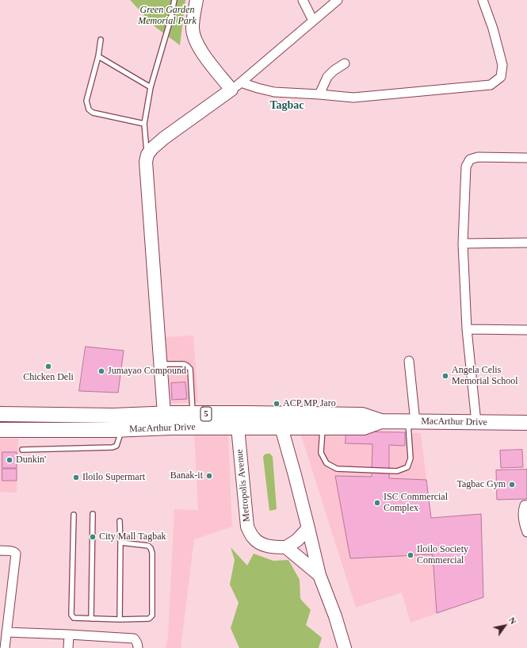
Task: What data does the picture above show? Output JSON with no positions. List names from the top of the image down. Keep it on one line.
{"streets":{"main road":["5","MacArthur Drive","Metropolis Avenue"]},"crossings":[["MacArthur Drive","Metropolis Avenue"]],"districts":["Tagbac"],"parks":["Green Garden Memorial Park"],"places":["Chicken Deli","Jumayao Compound","Angela Celis Memorial School","ACP MP Jaro","Dunkin'","Banak-it","Iloilo Supermart","Tagbac Gym","ISC Commercial Complex","City Mall Tagbak","Iloilo Society Commercial"],"north":"top right"}
